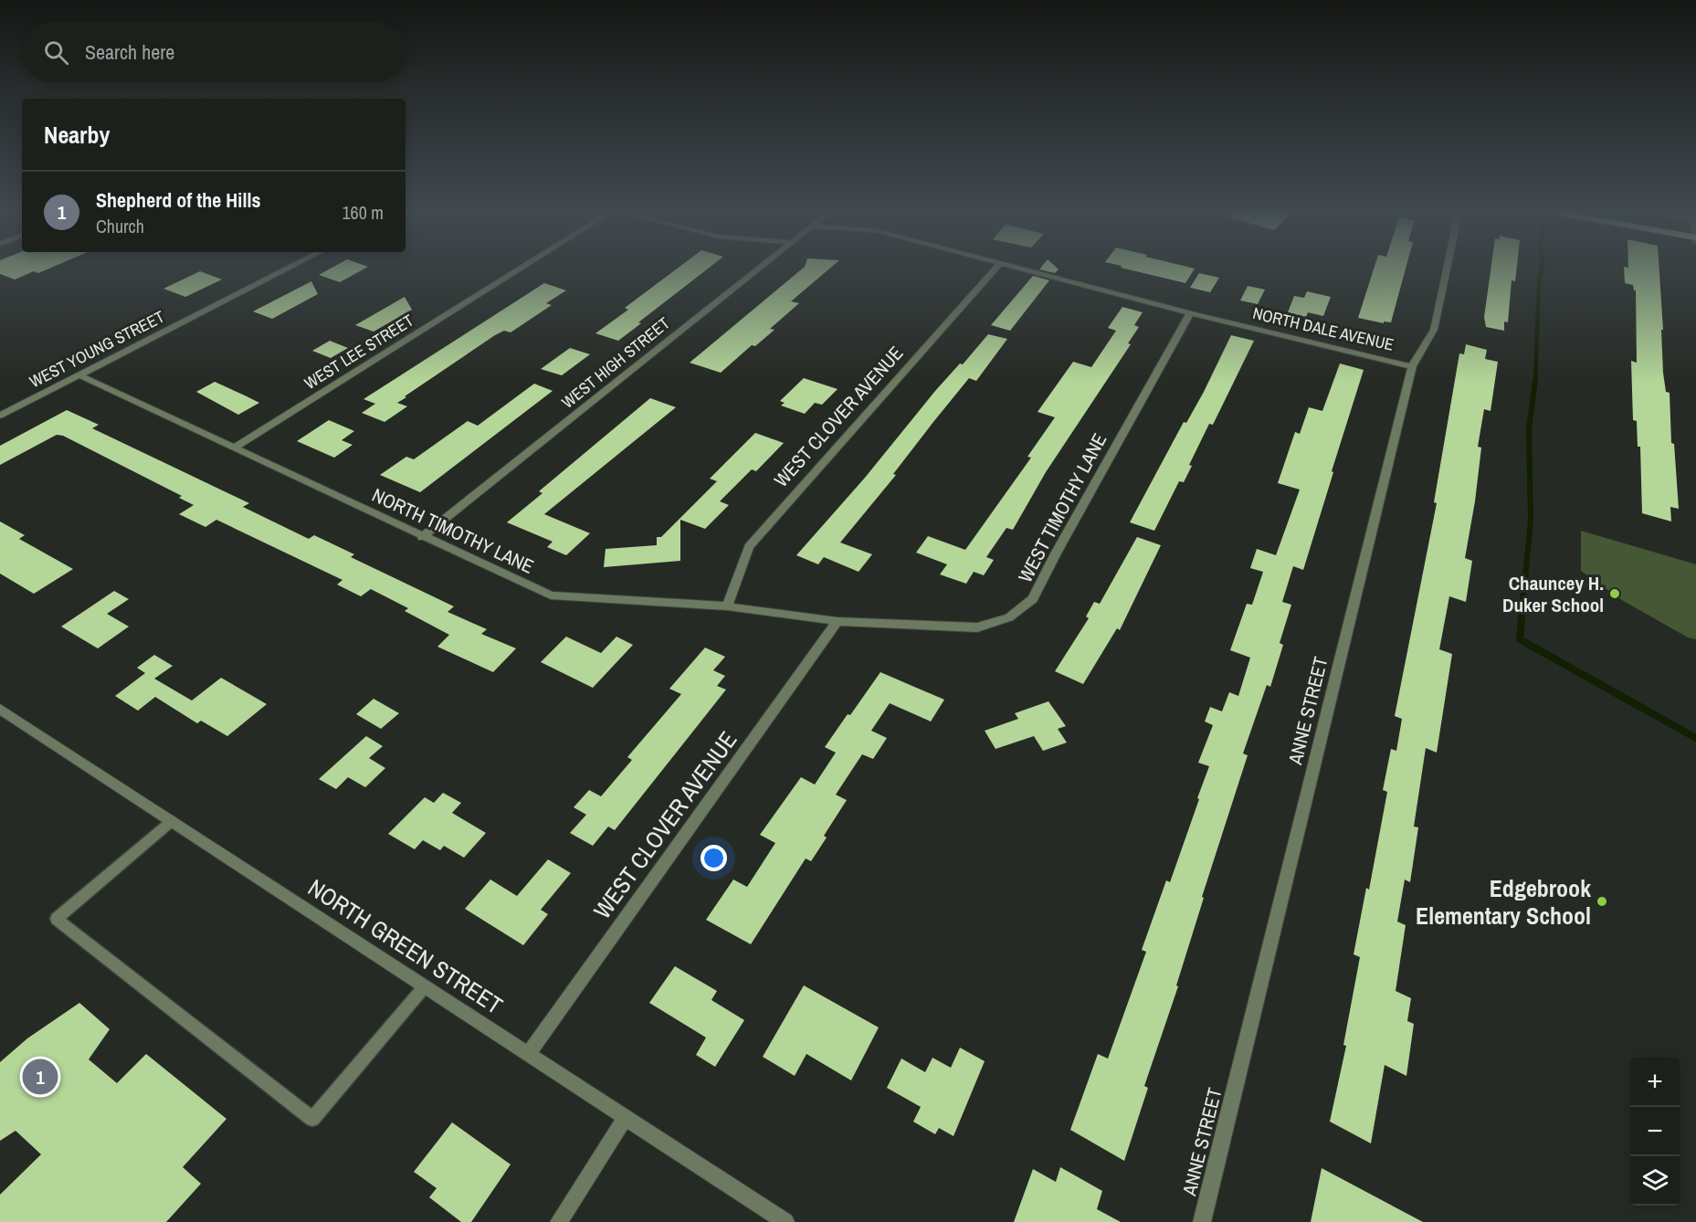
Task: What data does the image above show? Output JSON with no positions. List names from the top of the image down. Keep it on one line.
{"streets":{"street":["NORTH DALE AVENUE","WEST YOUNG STREET","WEST LEE STREET","WEST HIGH STREET","WEST CLOVER AVENUE","WEST TIMOTHY LANE","NORTH TIMOTHY LANE","ANNE STREET","NORTH GREEN STREET"]},"crossings":[["NORTH DALE AVENUE","WEST TIMOTHY LANE"],["NORTH DALE AVENUE","ANNE STREET"],["WEST YOUNG STREET","NORTH TIMOTHY LANE"],["WEST LEE STREET","NORTH TIMOTHY LANE"],["WEST HIGH STREET","NORTH TIMOTHY LANE"],["WEST CLOVER AVENUE","WEST TIMOTHY LANE"],["WEST CLOVER AVENUE","NORTH TIMOTHY LANE"],["WEST CLOVER AVENUE","NORTH GREEN STREET"],["WEST TIMOTHY LANE","NORTH TIMOTHY LANE"]],"places":["Chauncey H. Duker School","Edgebrook Elementary School"],"page":{"search":"Search here","heading":"Nearby","list":[{"mark":"1","name":"Shepherd of the Hills","note":"Church","value":"160 m"}],"pins":"1","map_buttons":["+","−"]}}
